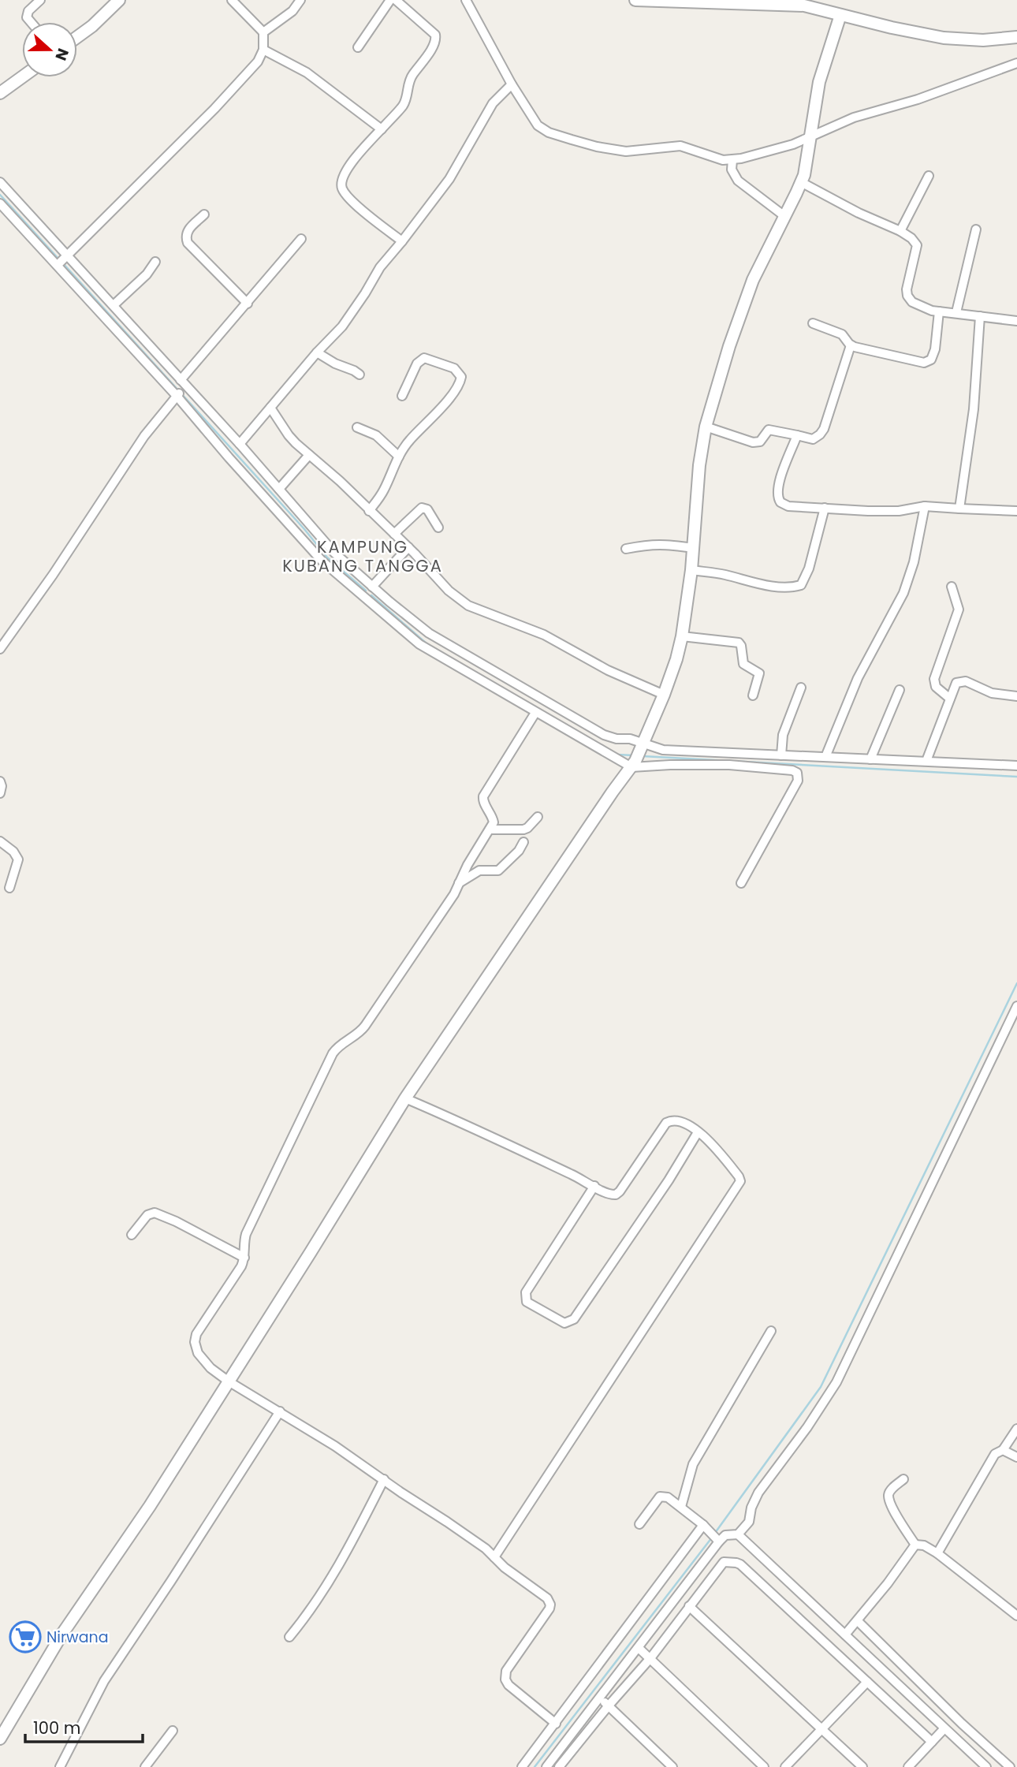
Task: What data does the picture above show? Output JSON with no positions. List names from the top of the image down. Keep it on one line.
{"districts":["KAMPUNG KUBANG TANGGA"],"places":{"supermarket":["Nirwana"]},"scale_bar":"100 m","north":"right"}
